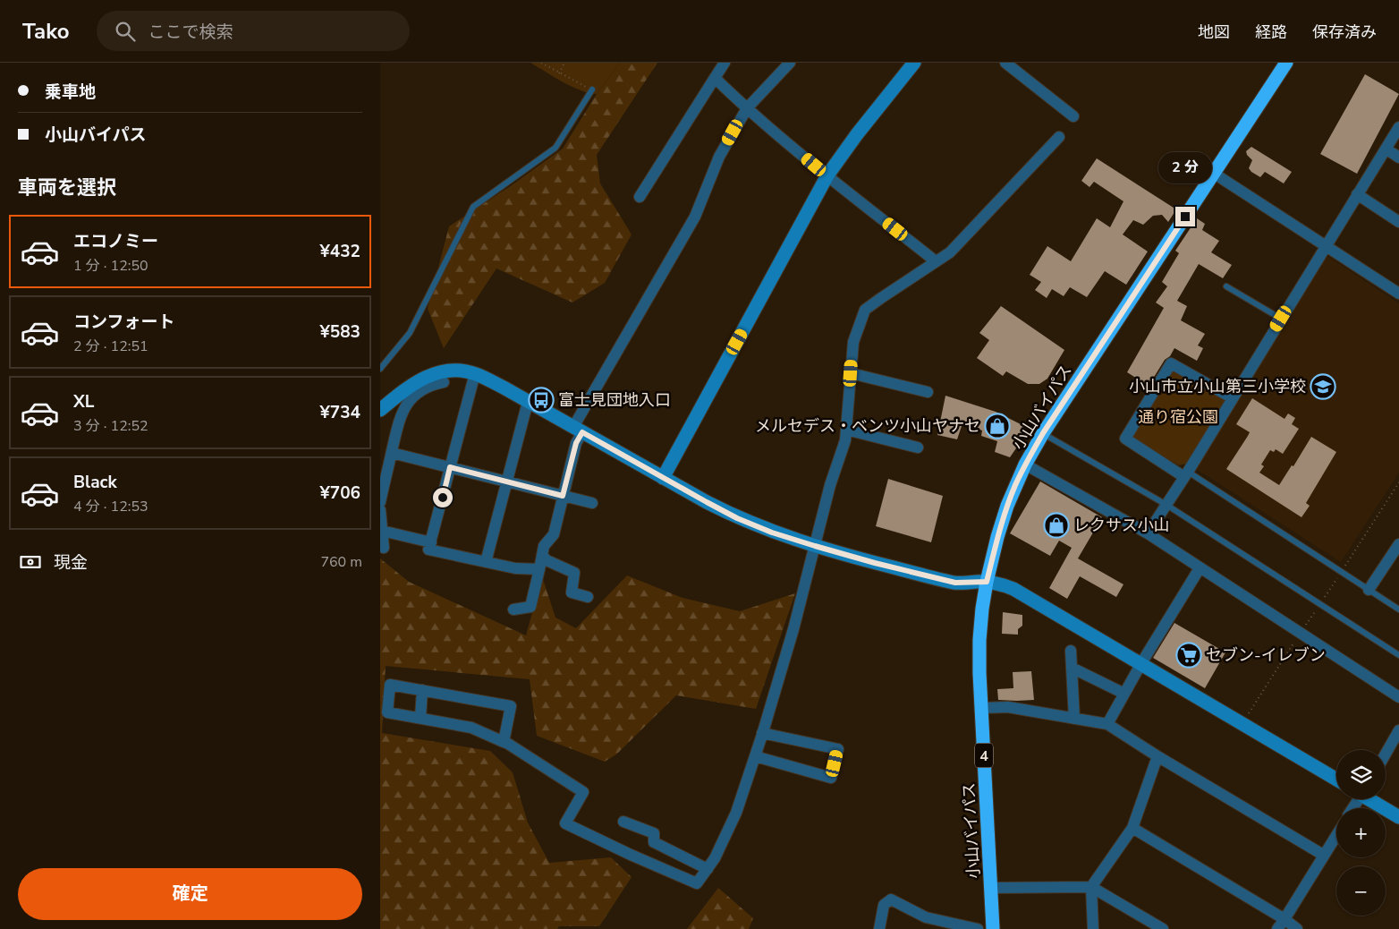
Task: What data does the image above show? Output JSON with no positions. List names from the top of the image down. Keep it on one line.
{"streets":{"highway":["小山バイパス","4"]},"parks":["通り宿公園"],"places":{"school or university":["小山市立小山第三小学校"],"bus stop":["富士見団地入口"],"shop":["メルセデス・ベンツ小山ヤナセ","レクサス小山"],"supermarket":["セブン-イレブン"]},"page":{"header":"Tako","search":"ここで検索","nav":["地図","経路","保存済み"],"banner":["乗車地","小山バイパス"],"bubble":"2 分","heading":"車両を選択","list":[{"name":"エコノミー","note":"1 分 · 12:50","value":"¥432"},{"name":"コンフォート","note":"2 分 · 12:51","value":"¥583"},{"name":"XL","note":"3 分 · 12:52","value":"¥734"},{"name":"Black","note":"4 分 · 12:53","value":"¥706"}],"pay":["現金","760 m"],"map_buttons":["+","−"],"buttons":"確定"}}
